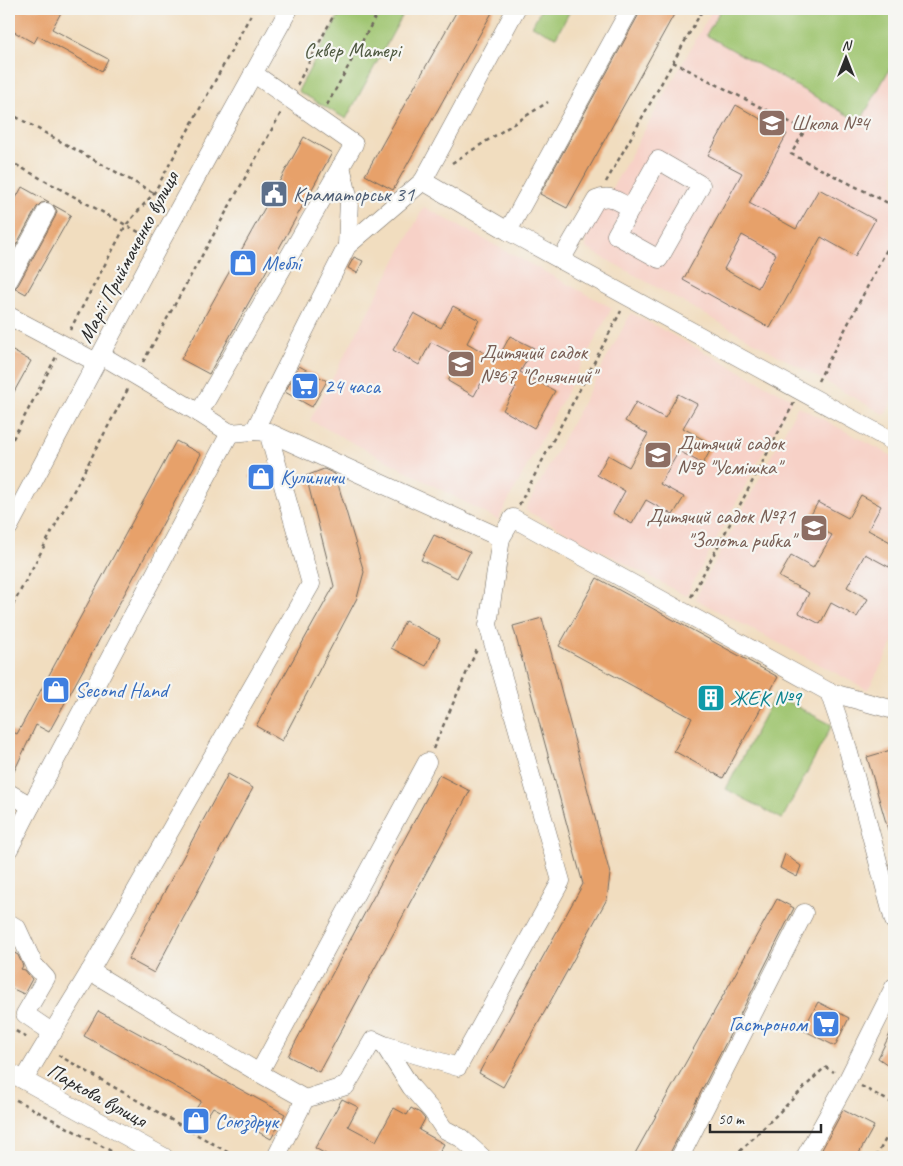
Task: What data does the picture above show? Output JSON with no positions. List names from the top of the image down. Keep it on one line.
{"streets":{"street":["Марії Приймаченко вулиця","Паркова вулиця"]},"parks":["Сквер Матері"],"places":{"school or university":["Школа №4","Дитячий садок №67 \"Сонячний\"","Дитячий садок №8 \"Усмішка\"","Дитячий садок №71 \"Золота рибка\""],"public building":["Краматорськ 31"],"shop":["Меблі","Кулиничи","Second Hand","Союздрук"],"supermarket":["24 часа","Гастроном"],"building":["ЖЕК №9"]},"scale_bar":"50 m","north":"top"}
